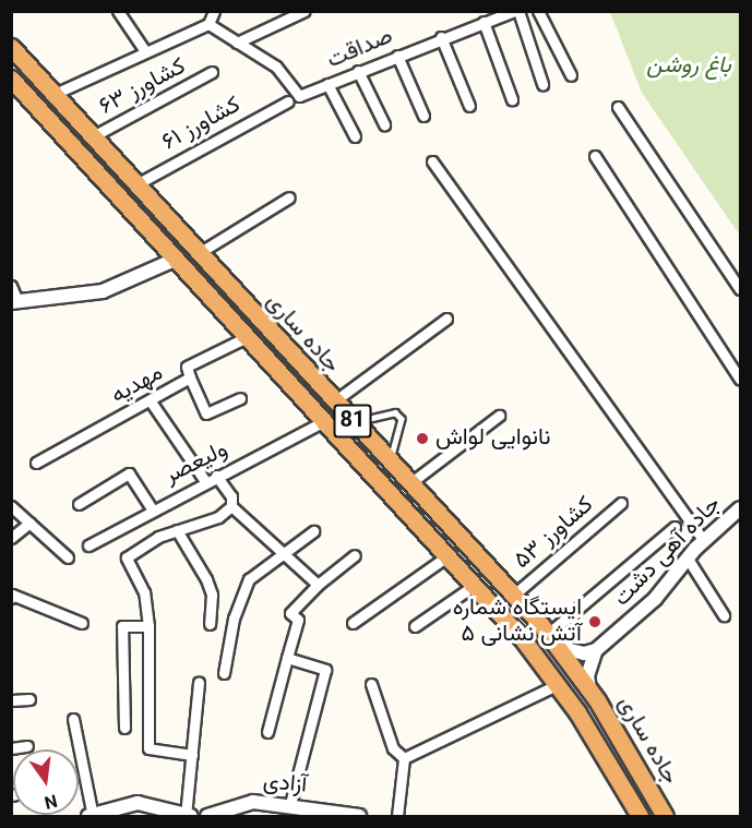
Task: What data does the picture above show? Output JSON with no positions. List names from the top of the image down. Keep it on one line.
{"streets":{"highway":["جاده ساری","81"],"street":["صداقت","کشاورز ۶۳","کشاورز ۶۱","مهدیه","ولیعصر","کشاورز ۵۳","جاده آهی دشت","آزادی"]},"crossings":[["کشاورز ۶۳","جاده ساری"],["کشاورز ۶۱","جاده ساری"],["جاده ساری","مهدیه"],["جاده ساری","ولیعصر"],["جاده ساری","کشاورز ۵۳"]],"parks":["باغ روشن"],"places":["نانوایی لواش","ایستگاه شماره ۵ آتش نشانی"],"north":"bottom"}
